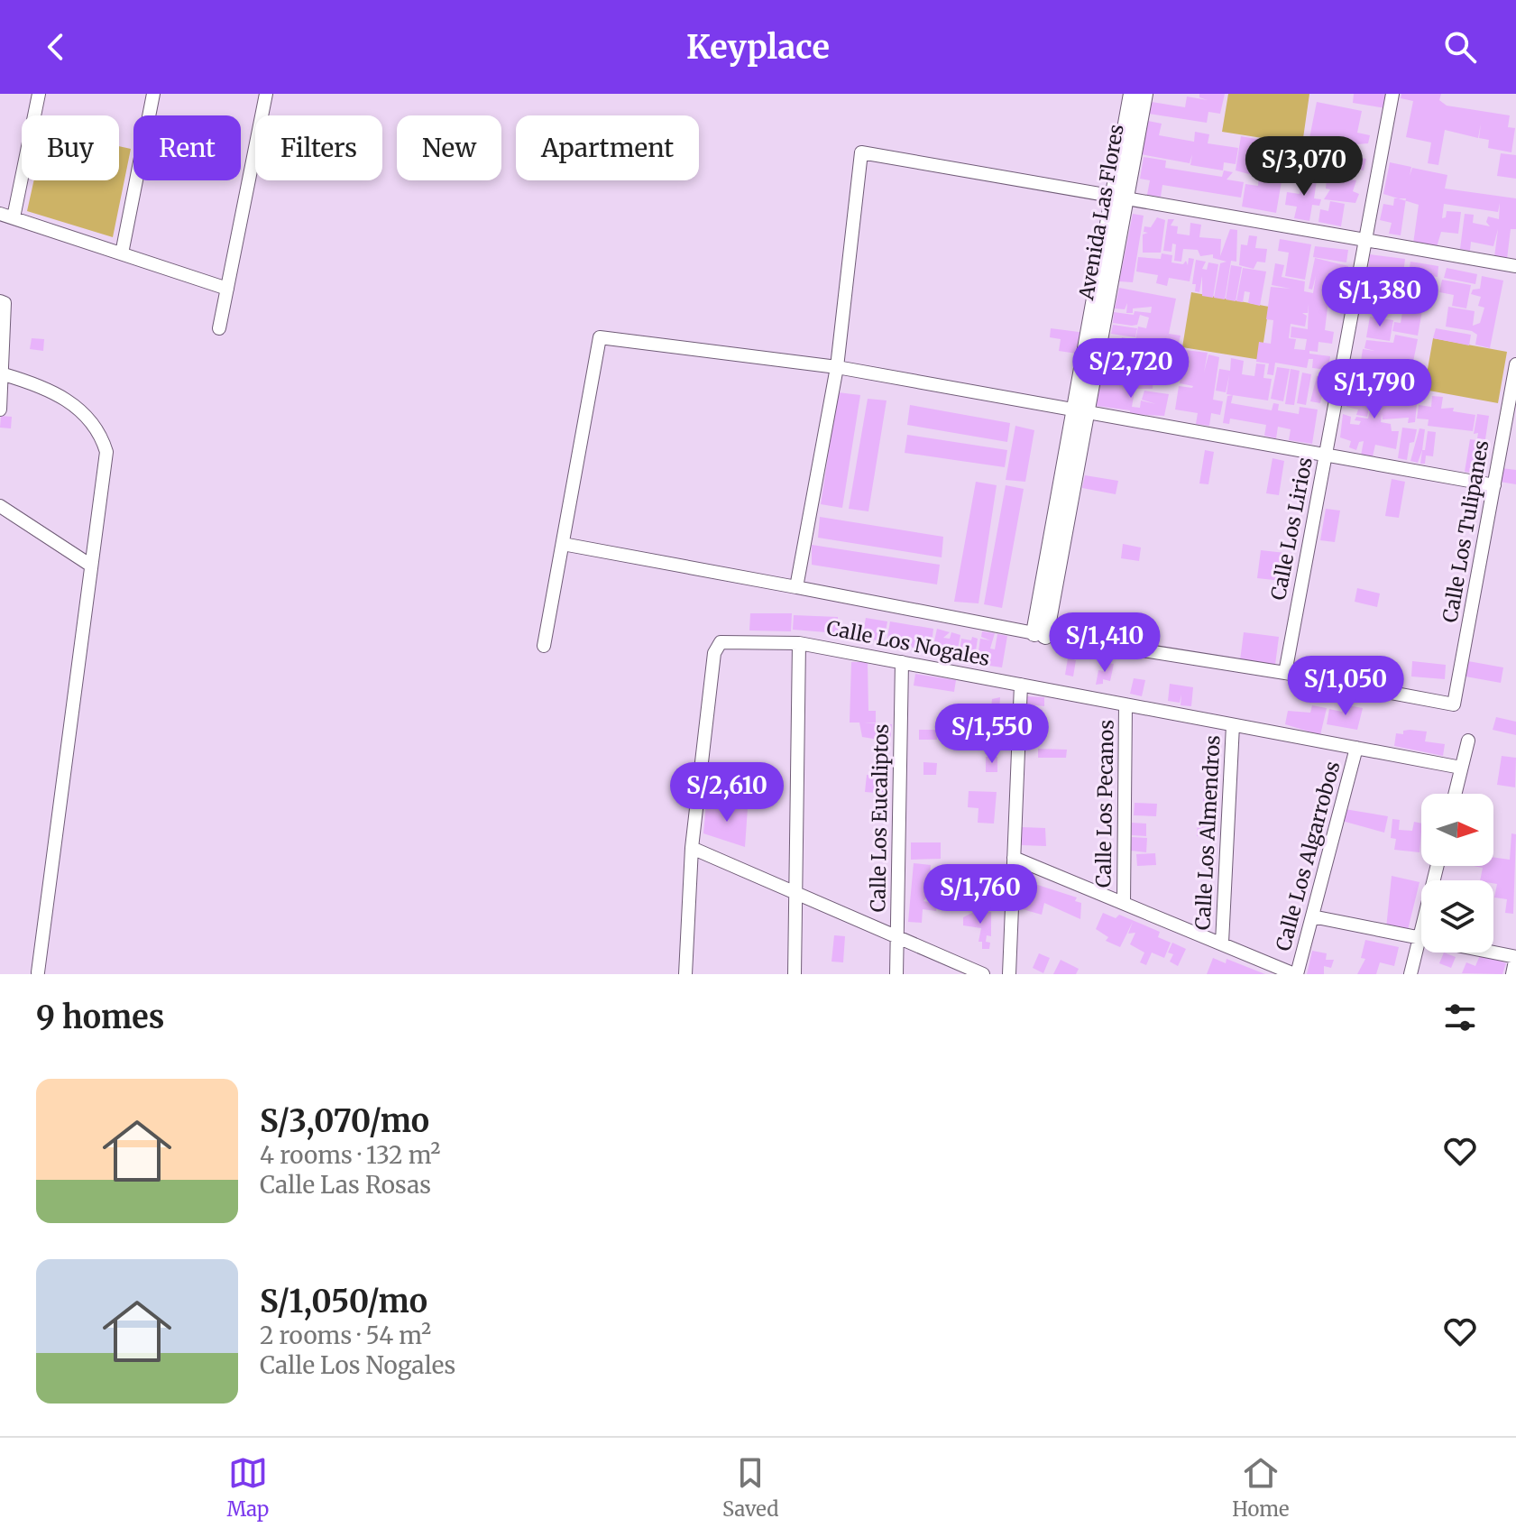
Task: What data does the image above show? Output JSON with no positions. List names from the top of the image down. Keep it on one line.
{"streets":{"street":["Avenida Las Flores","Calle Los Lirios","Calle Los Tulipanes","Calle Los Nogales","Calle Los Pecanos","Calle Los Eucaliptos","Calle Los Almendros","Calle Los Algarrobos"]},"crossings":[["Calle Los Lirios","Calle Los Tulipanes"],["Calle Los Nogales","Calle Los Pecanos"],["Calle Los Nogales","Calle Los Eucaliptos"],["Calle Los Nogales","Calle Los Almendros"],["Calle Los Nogales","Calle Los Algarrobos"]],"north":"right","page":{"header":"Keyplace","chip":["Buy","Rent","Filters","New","Apartment"],"price":["S/3,070","S/1,380","S/2,720","S/1,790","S/1,410","S/1,050","S/1,550","S/2,610","S/1,760"],"heading":"9 homes","list":[{"name":"S/3,070/mo","note":"4 rooms · 132 m² · Calle Las Rosas"},{"name":"S/1,050/mo","note":"2 rooms · 54 m² · Calle Los Nogales"}],"tabs":["Map","Saved","Home"]}}
